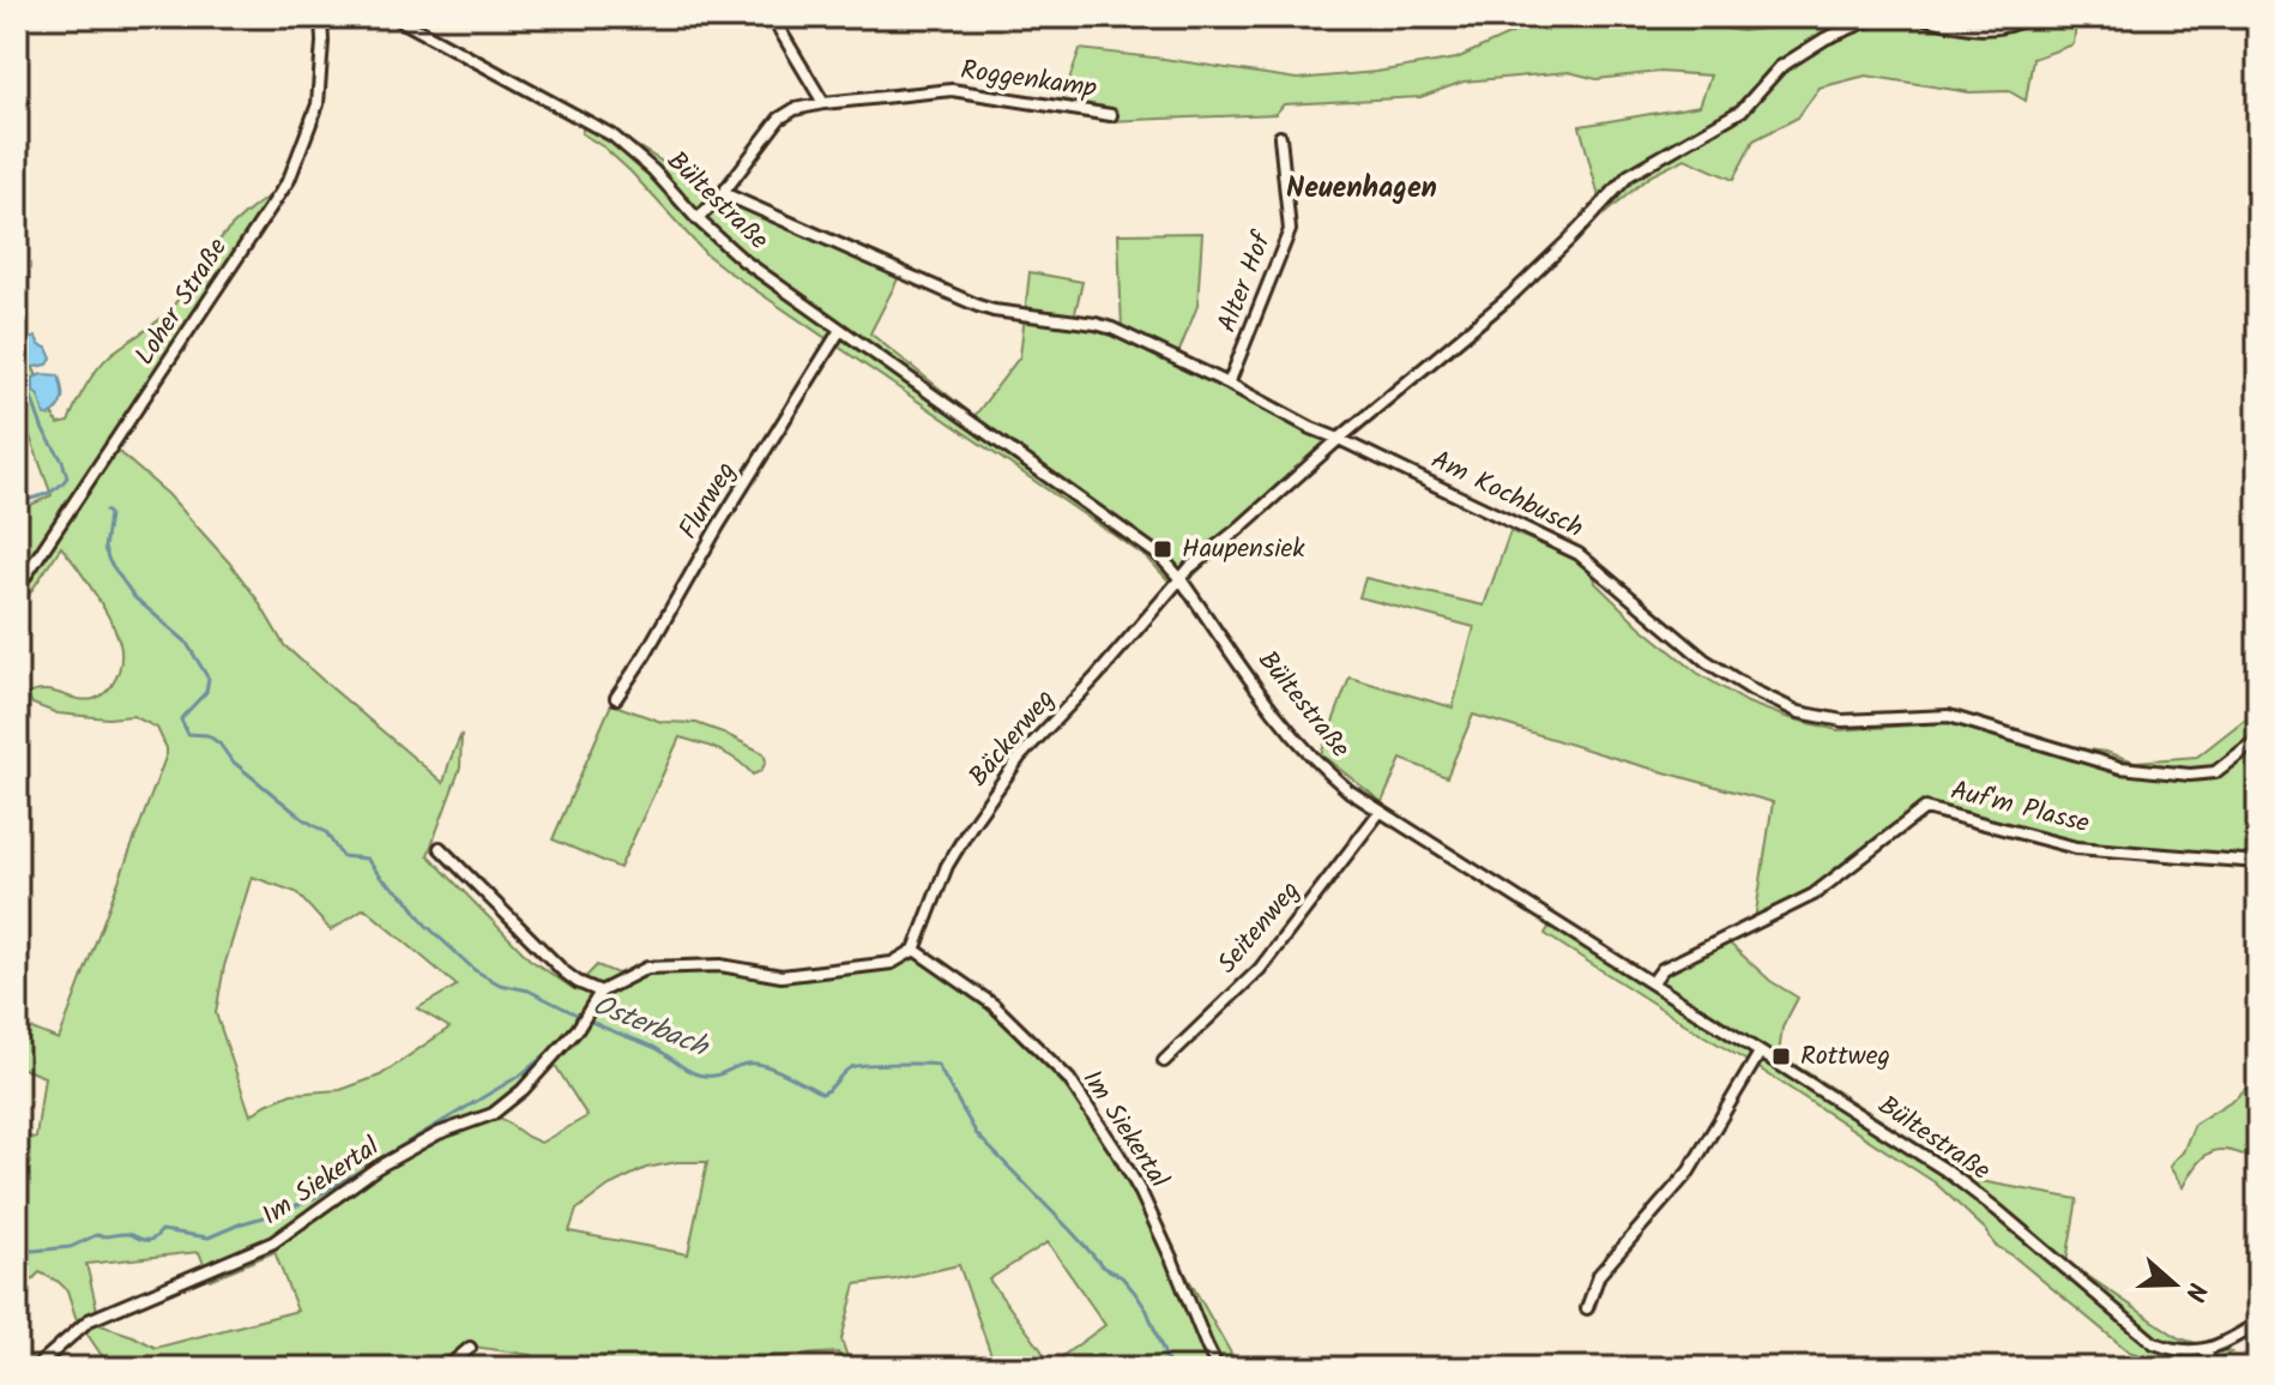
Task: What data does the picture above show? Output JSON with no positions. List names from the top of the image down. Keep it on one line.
{"streets":{"street":["Roggenkamp","Bültestraße","Alter Hof","Loher Straße","Am Kochbusch","Flurweg","Bäckerweg","Auf'm Plasse","Seitenweg","Im Siekertal"]},"crossings":[["Roggenkamp","Bültestraße"],["Roggenkamp","Am Kochbusch"],["Bültestraße","Flurweg"],["Bültestraße","Bäckerweg"],["Bültestraße","Auf'm Plasse"],["Bültestraße","Seitenweg"],["Alter Hof","Am Kochbusch"],["Bäckerweg","Im Siekertal"]],"districts":["Neuenhagen"],"water":["Osterbach"],"places":{"transit":["Haupensiek","Rottweg"]},"north":"right"}
